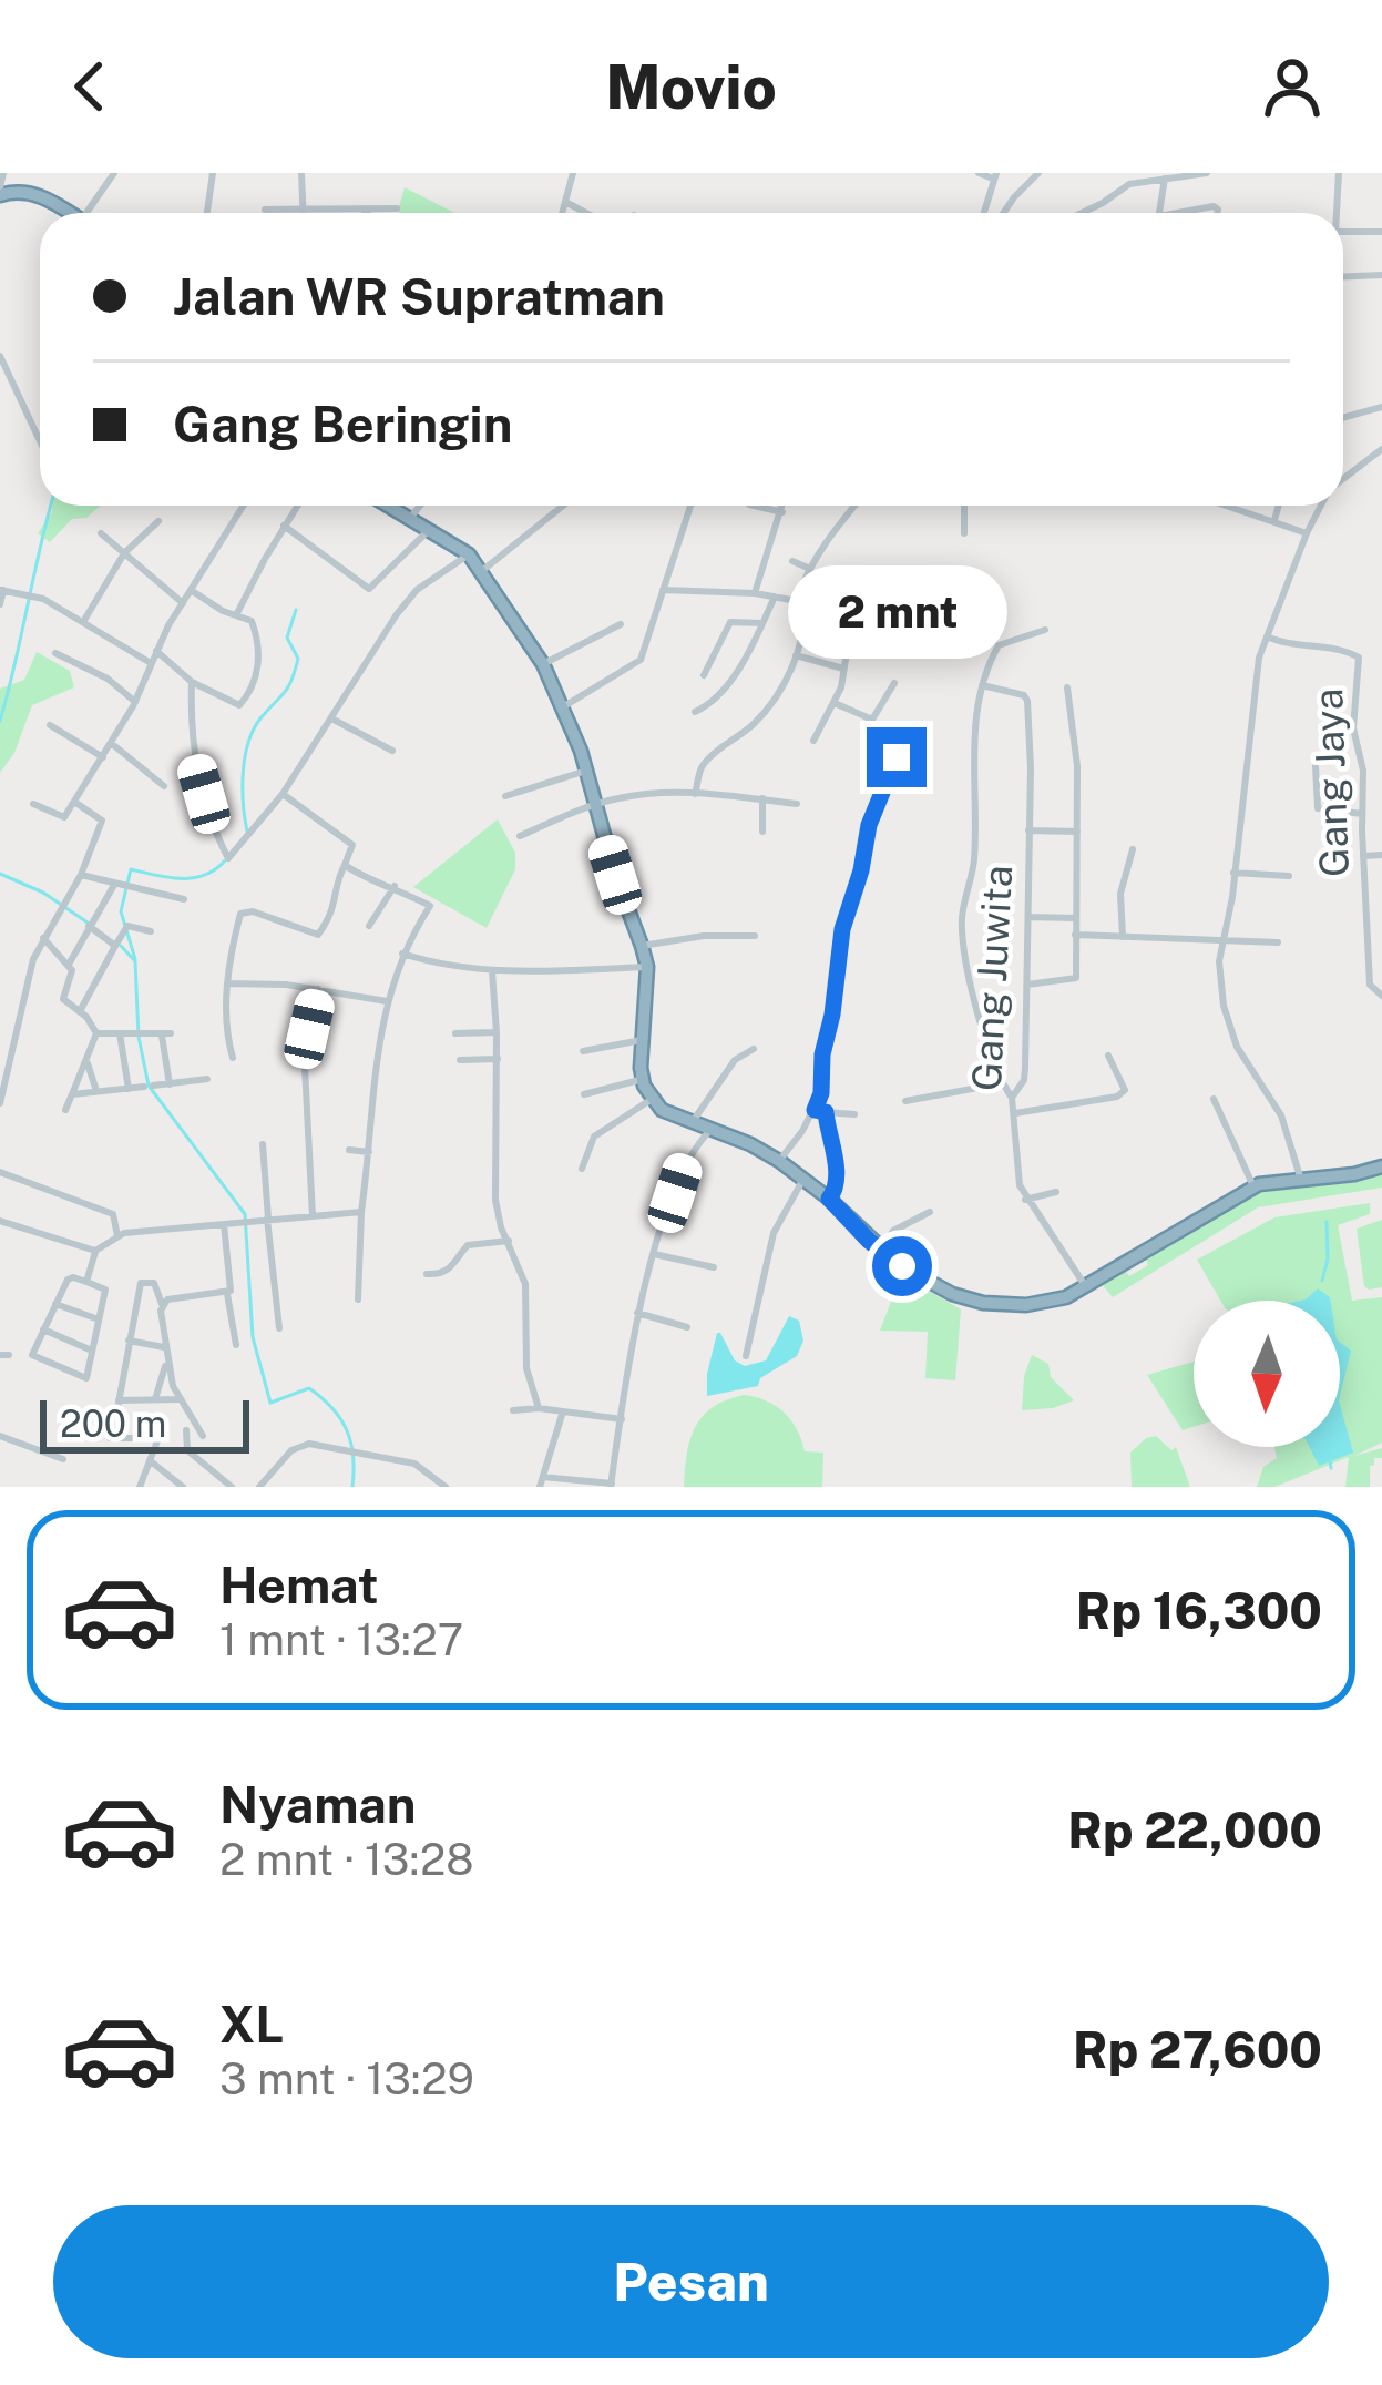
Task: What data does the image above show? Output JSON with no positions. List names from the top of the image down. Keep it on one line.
{"streets":{"street":["Gang Jaya","Gang Juwita"]},"scale_bar":"200 m","north":"bottom","page":{"header":"Movio","banner":["Jalan WR Supratman","Gang Beringin"],"bubble":"2 mnt","scale":"200 m","list":[{"name":"Hemat","note":"1 mnt · 13:27","value":"Rp 16,300"},{"name":"Nyaman","note":"2 mnt · 13:28","value":"Rp 22,000"},{"name":"XL","note":"3 mnt · 13:29","value":"Rp 27,600"}],"buttons":"Pesan"}}
